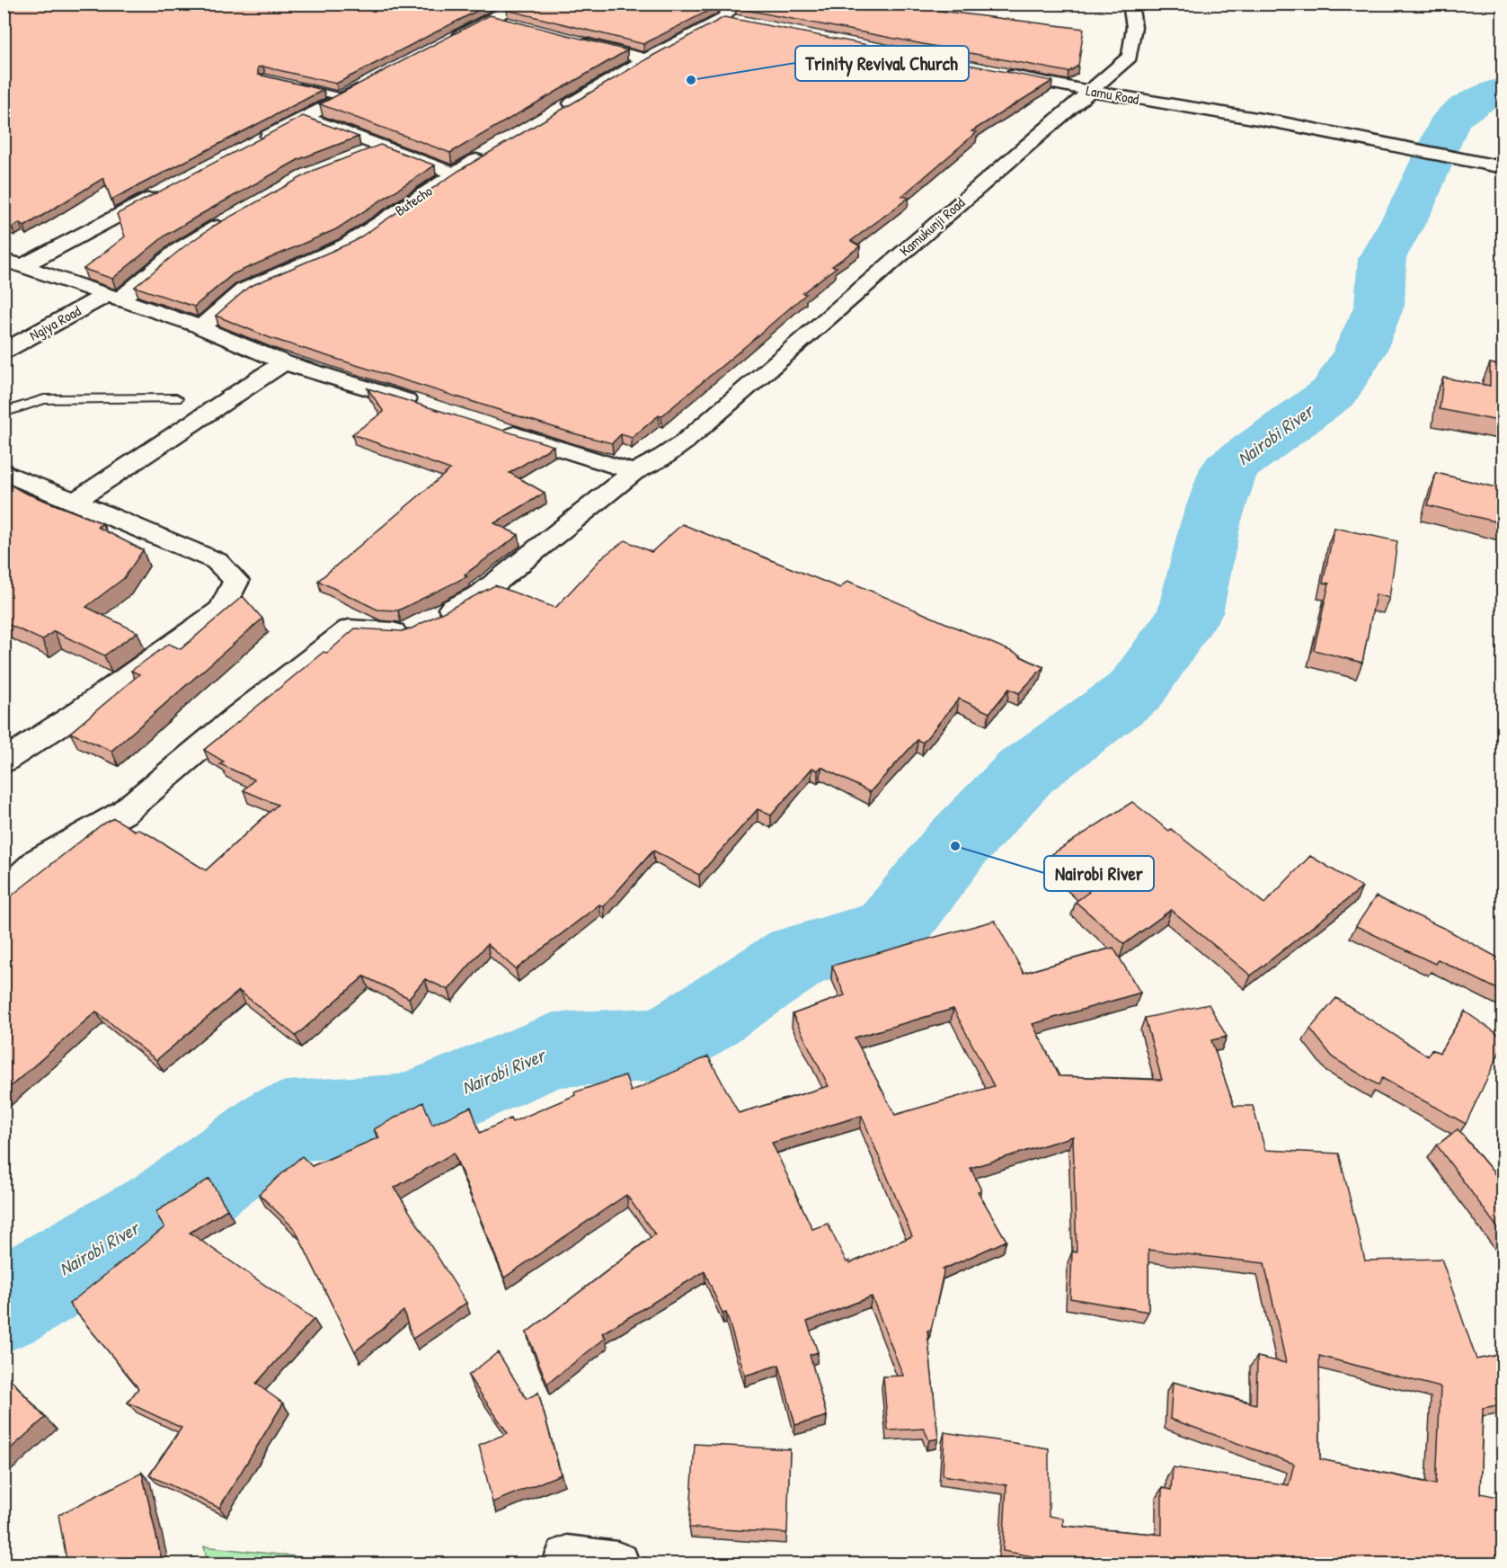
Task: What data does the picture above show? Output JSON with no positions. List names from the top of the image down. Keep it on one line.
{"streets":{"street":["Lamu Road","Butecho","Kamukunji Road","Ngiya Road"]},"crossings":[["Lamu Road","Kamukunji Road"]],"water":["Nairobi River"],"places":["Trinity Revival Church","Nairobi River"]}
